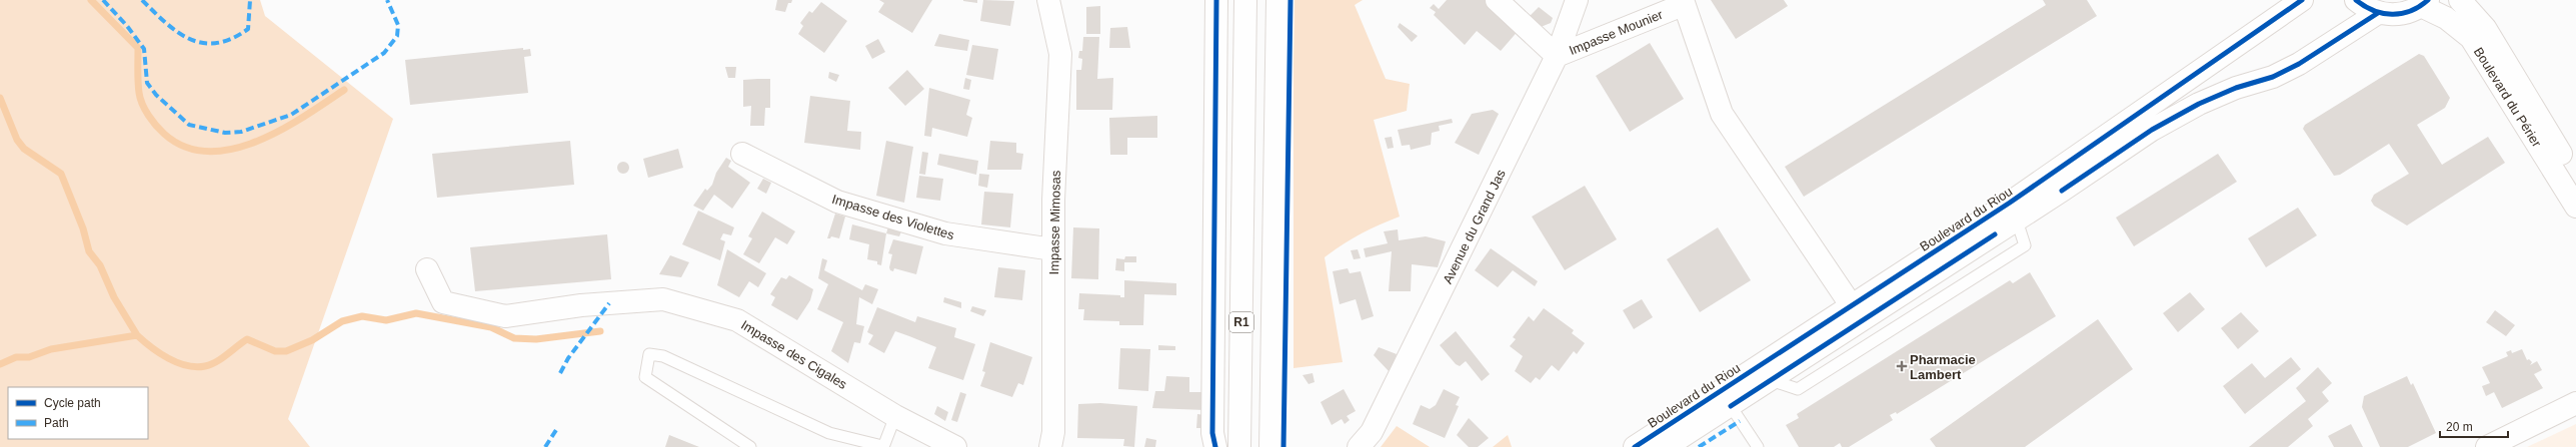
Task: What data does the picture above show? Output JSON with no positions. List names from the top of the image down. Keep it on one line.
{"streets":{"main road":["Impasse Mounier","Boulevard du Périer","Impasse des Violettes","Boulevard du Riou","Impasse Mimosas","Avenue du Grand Jas","R1","Impasse des Cigales"]},"crossings":[["Impasse Mounier","Avenue du Grand Jas"],["Impasse des Violettes","Impasse Mimosas"]],"places":{"health":["Pharmacie Lambert"]},"legend":["Cycle path","Path"],"scale_bar":"20 m"}
